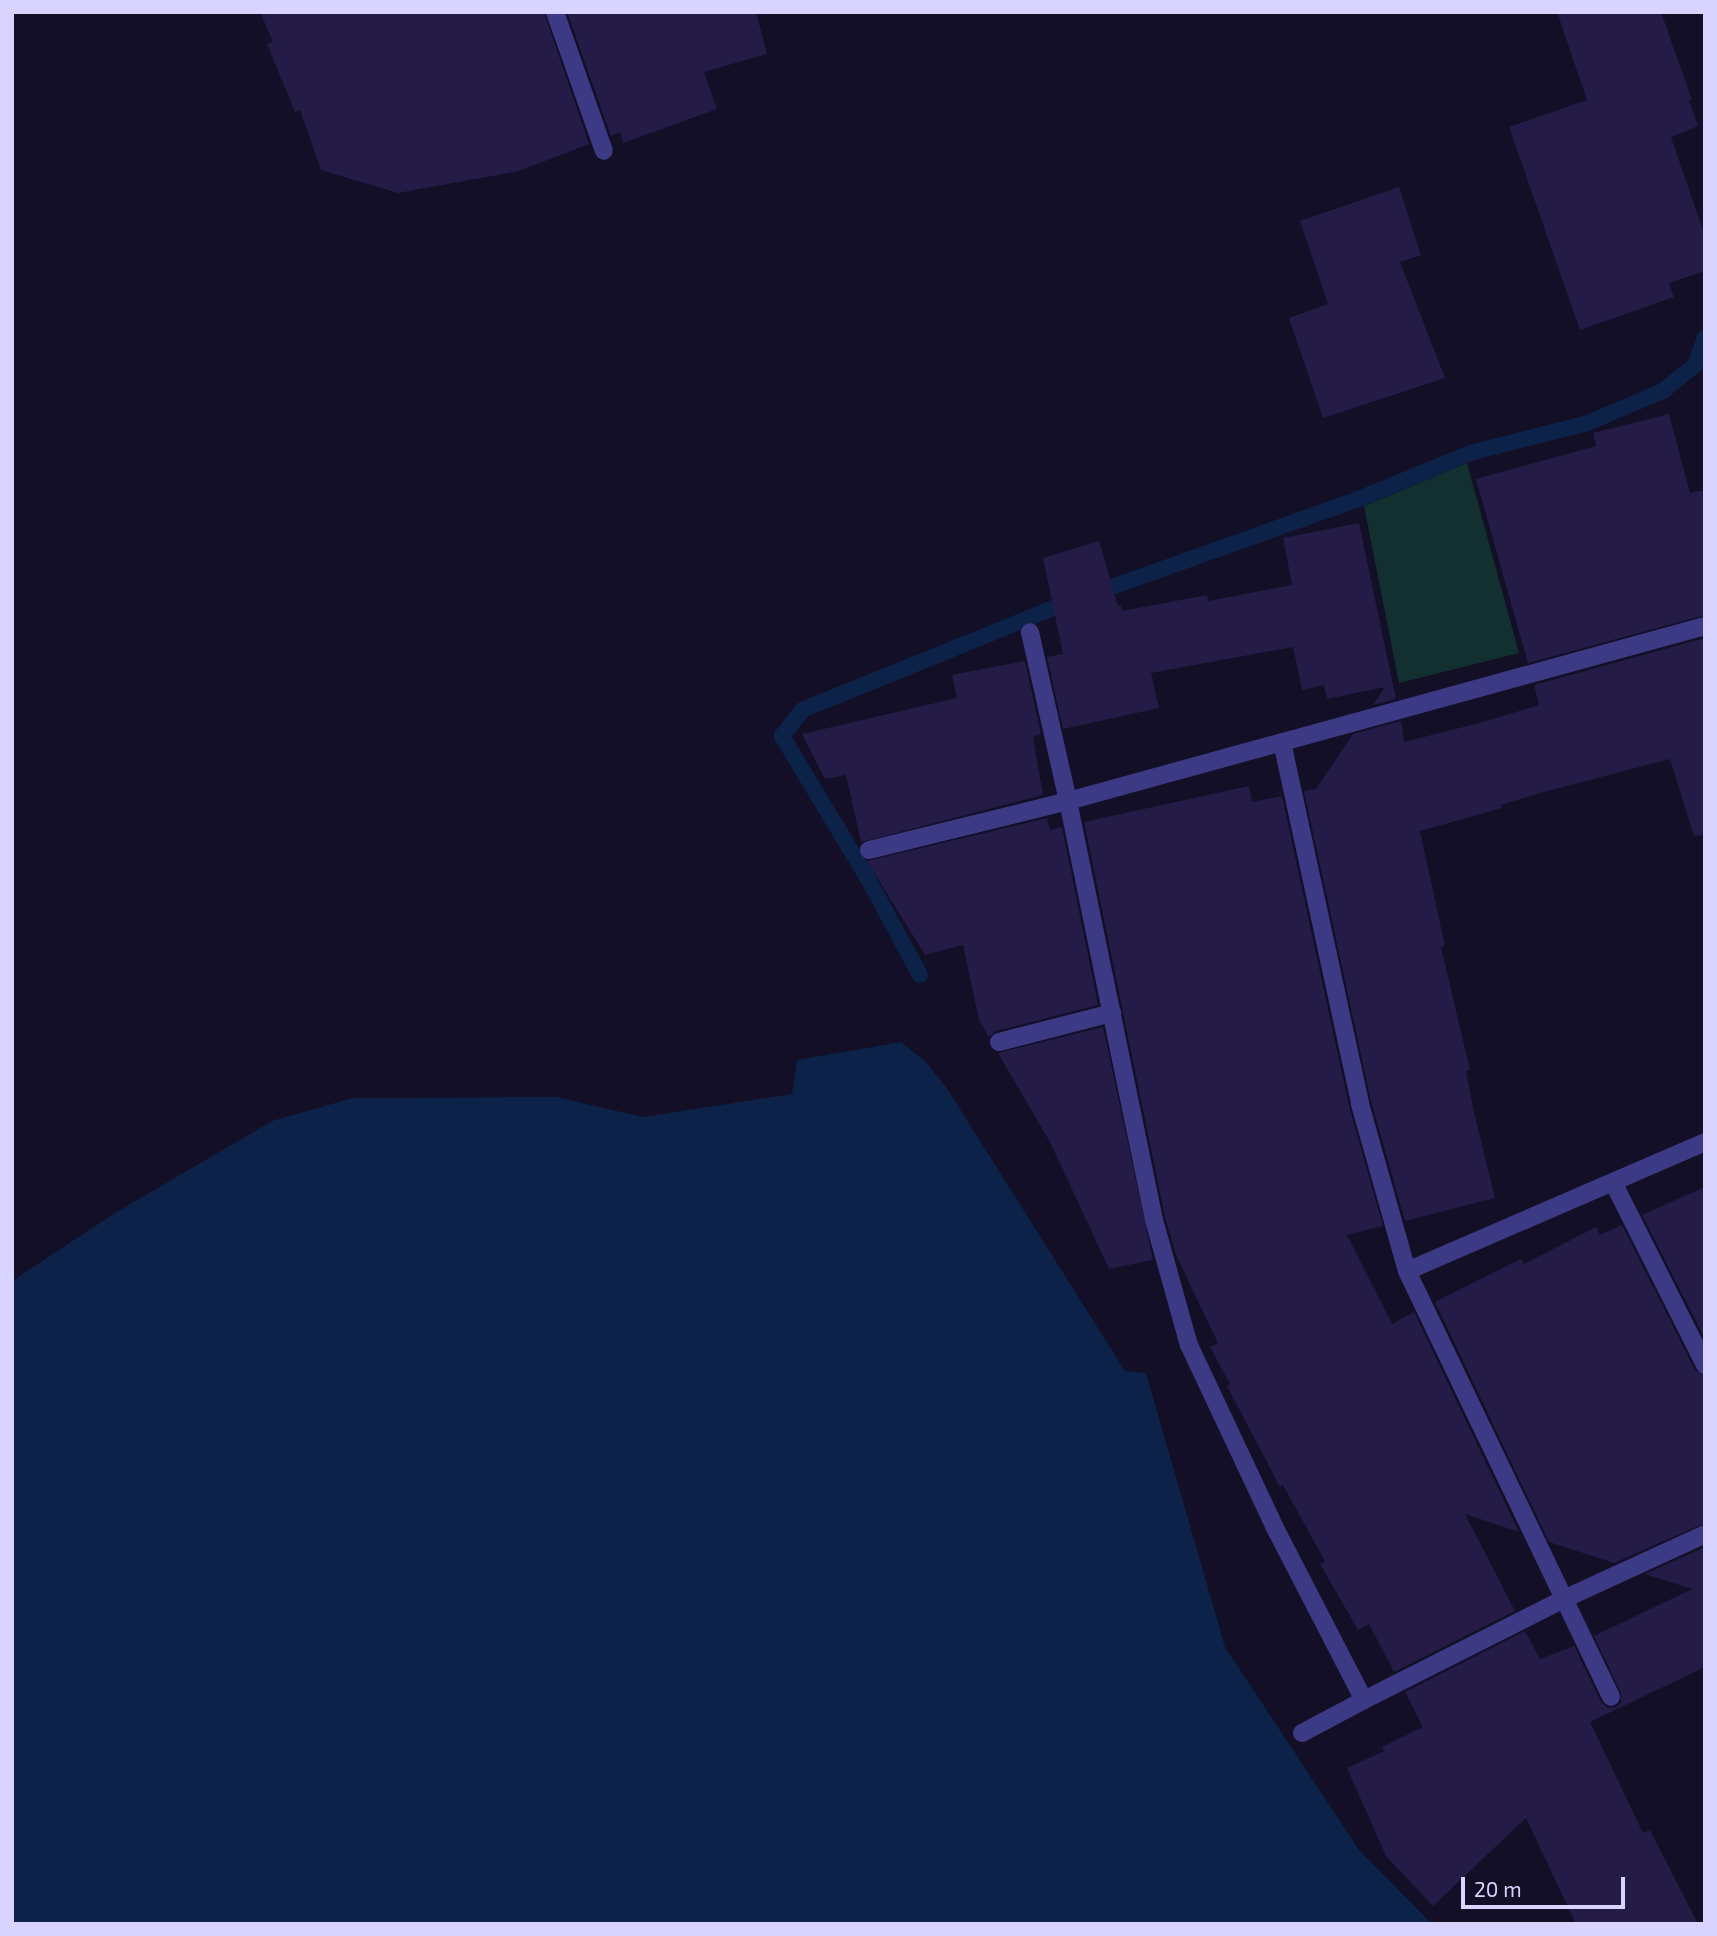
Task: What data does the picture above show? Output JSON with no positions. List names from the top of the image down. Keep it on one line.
{"scale_bar":"20 m"}
